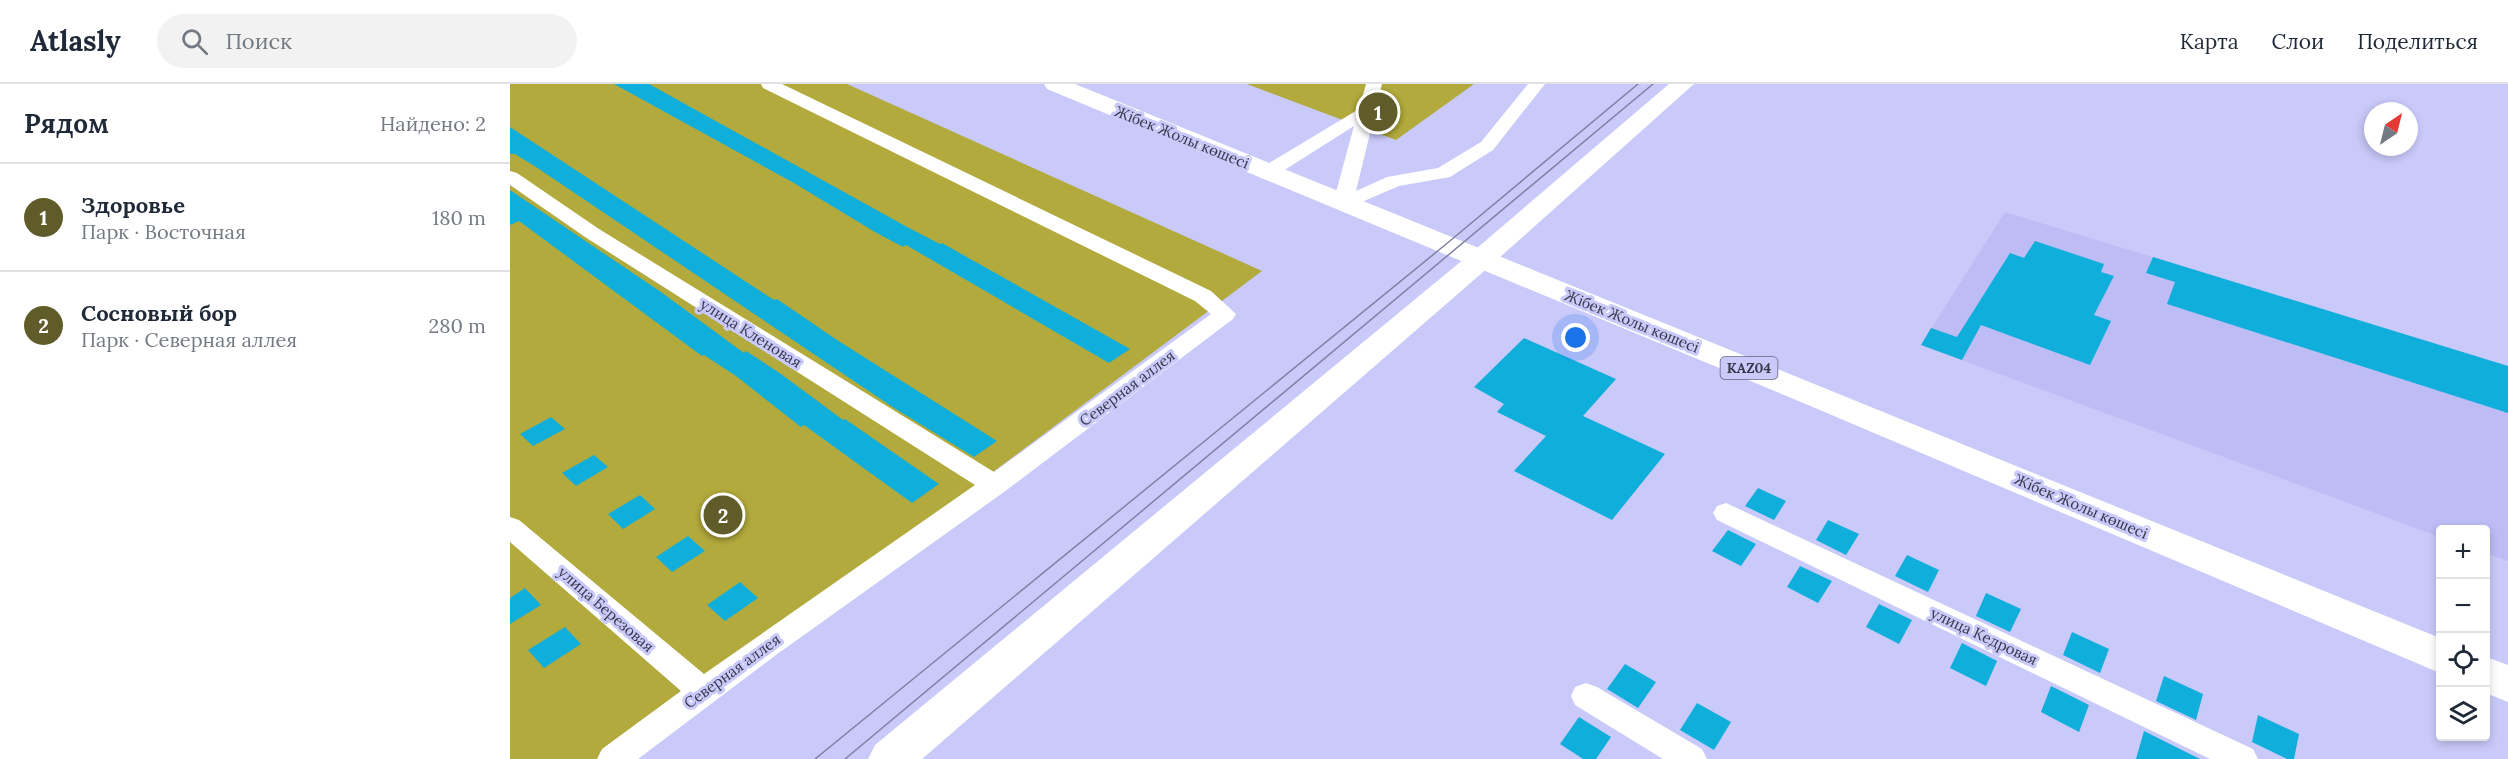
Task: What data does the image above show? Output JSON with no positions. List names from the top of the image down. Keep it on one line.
{"streets":{"main road":["Жібек Жолы көшесі","KАZ04"],"street":["улица Кленовая","Северная аллея","улица Березовая","улица Кедровая"]},"crossings":[["улица Кленовая","Северная аллея"],["Северная аллея","улица Березовая"]],"north":"top right","page":{"header":"Atlasly","search":"Поиск","nav":["Карта","Слои","Поделиться"],"heading":["Рядом","Найдено: 2"],"pins":["1","2"],"list":[{"mark":"1","name":"Здоровье","note":"Парк · Восточная","value":"180 m"},{"mark":"2","name":"Сосновый бор","note":"Парк · Северная аллея","value":"280 m"}],"map_buttons":["+","−"]}}
